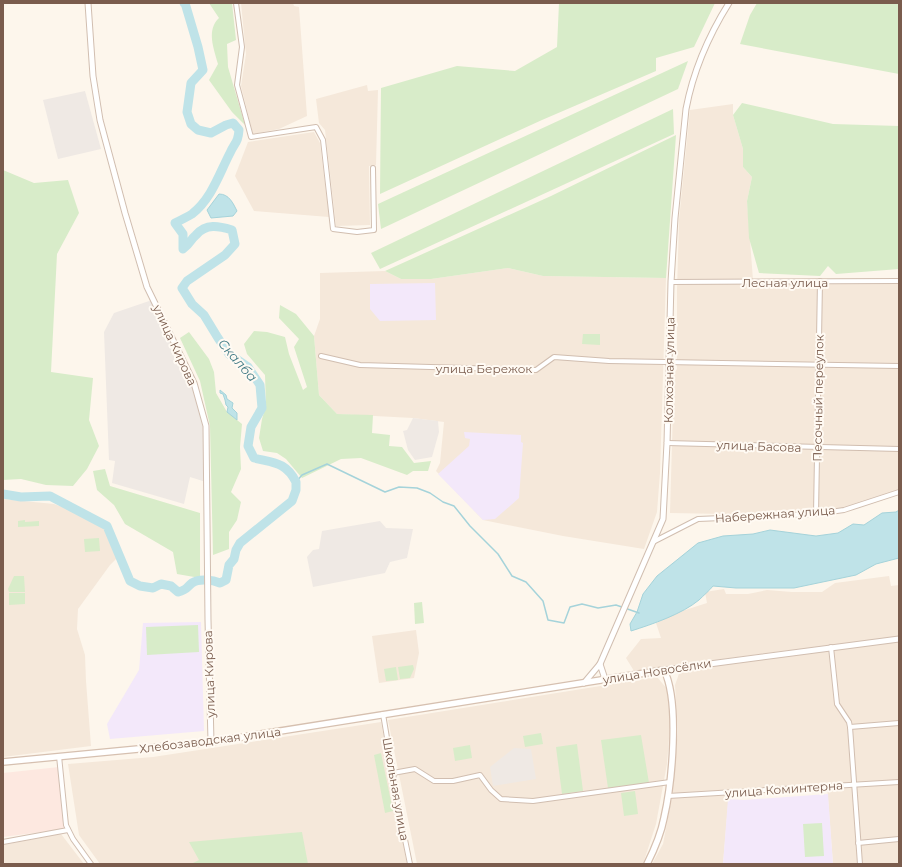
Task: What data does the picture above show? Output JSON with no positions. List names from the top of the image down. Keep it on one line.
{"streets":{"main road":["улица Новосёлки","Хлебозаводская улица"],"street":["Лесная улица","улица Кирова","улица Бережок","Колхозная улица","Песочный переулок","улица Басова","Набережная улица","Школьная улица","улица Коминтерна"]},"crossings":[["Лесная улица","Колхозная улица"],["Лесная улица","Песочный переулок"],["улица Кирова","Хлебозаводская улица"],["улица Бережок","Колхозная улица"],["улица Бережок","Песочный переулок"],["Колхозная улица","улица Басова"],["Колхозная улица","Набережная улица"],["Колхозная улица","улица Новосёлки"],["Песочный переулок","улица Басова"],["Песочный переулок","Набережная улица"],["улица Новосёлки","Хлебозаводская улица"],["Хлебозаводская улица","Школьная улица"]],"water":["Скалба"]}
